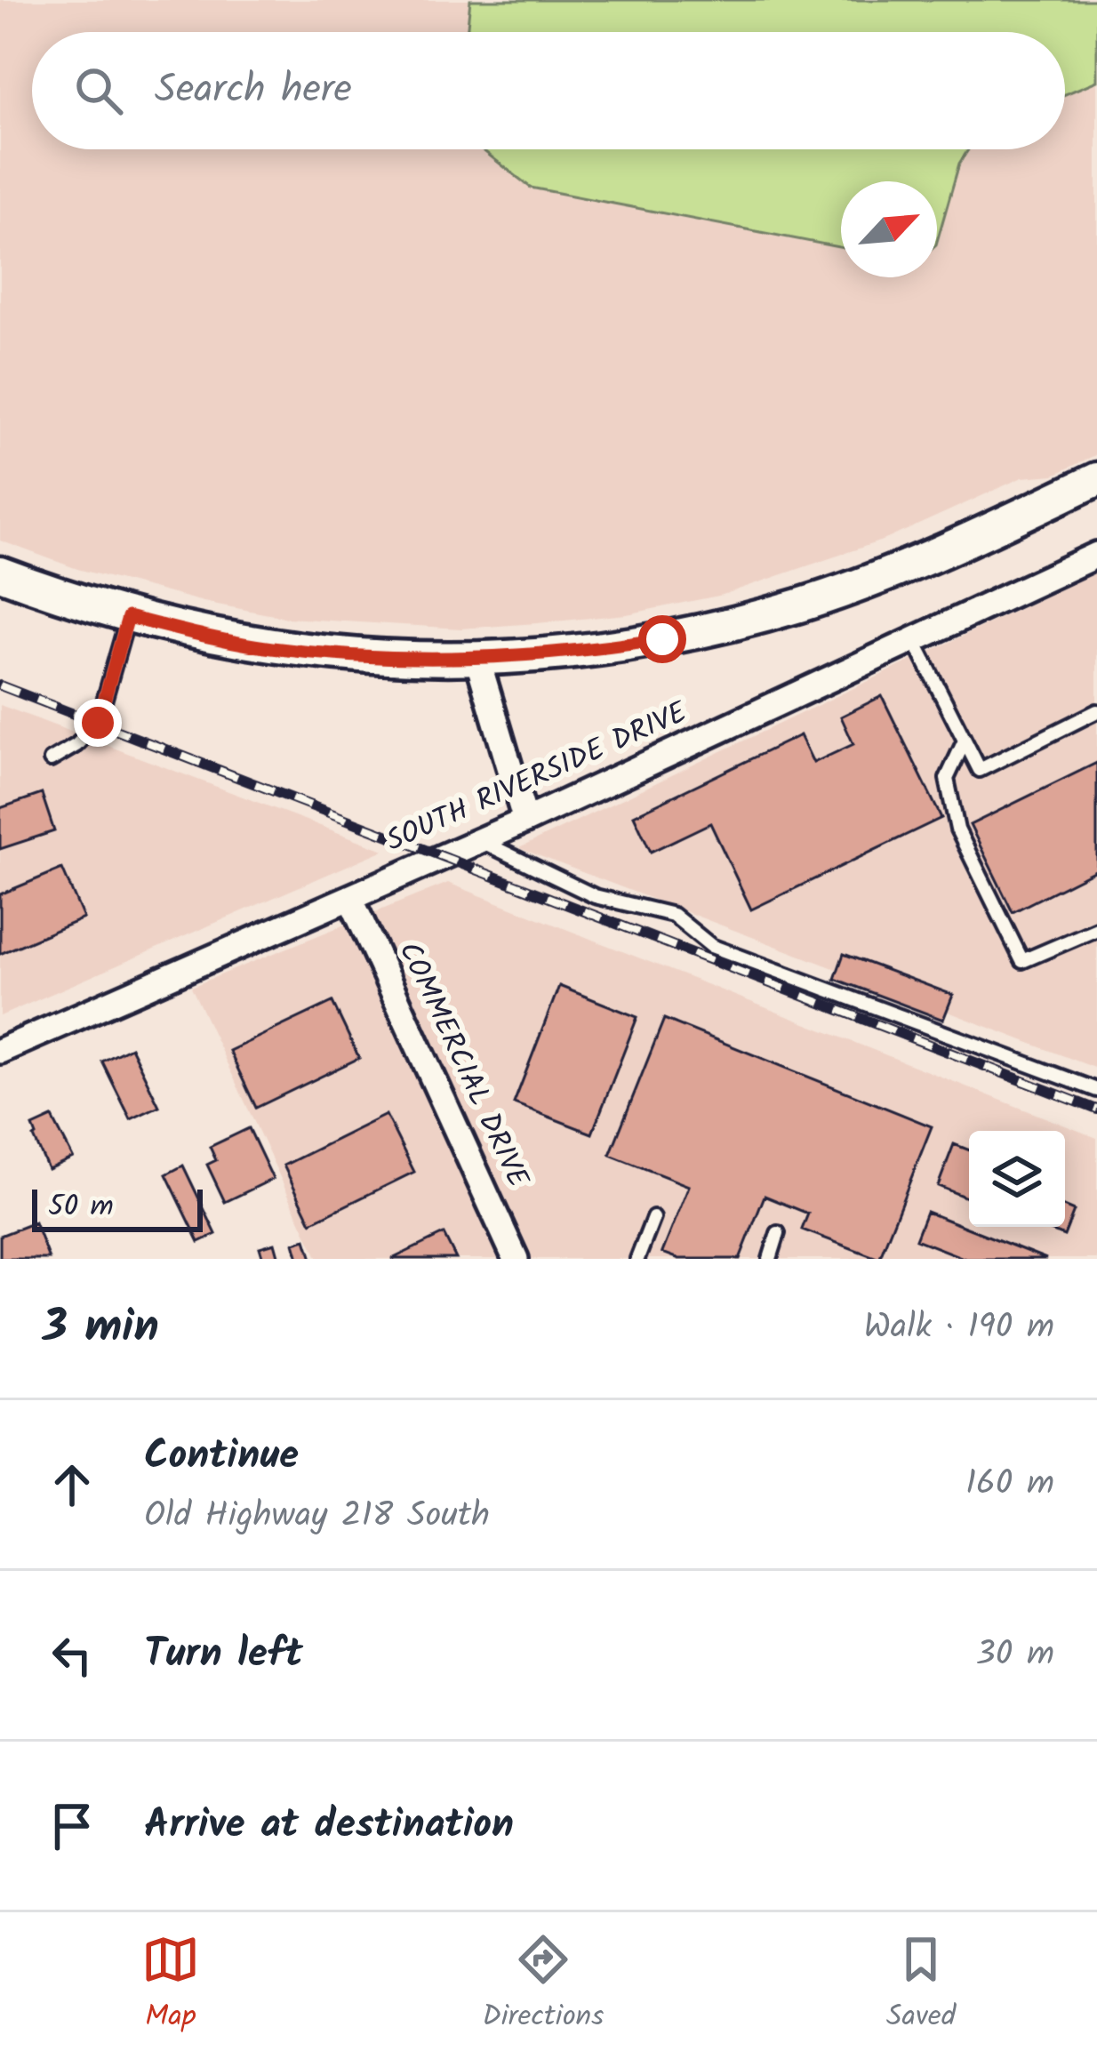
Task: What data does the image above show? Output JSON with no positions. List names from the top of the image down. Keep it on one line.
{"streets":{"street":["SOUTH RIVERSIDE DRIVE","COMMERCIAL DRIVE"]},"crossings":[["SOUTH RIVERSIDE DRIVE","COMMERCIAL DRIVE"]],"scale_bar":"50 m","north":"top right","page":{"search":"Search here","scale":"50 m","heading":["3 min","Walk · 190 m"],"list":[["Continue","Old Highway 218 South","160 m"],["Turn left","30 m"],"Arrive at destination"],"nav":["Map","Directions","Saved"]}}
